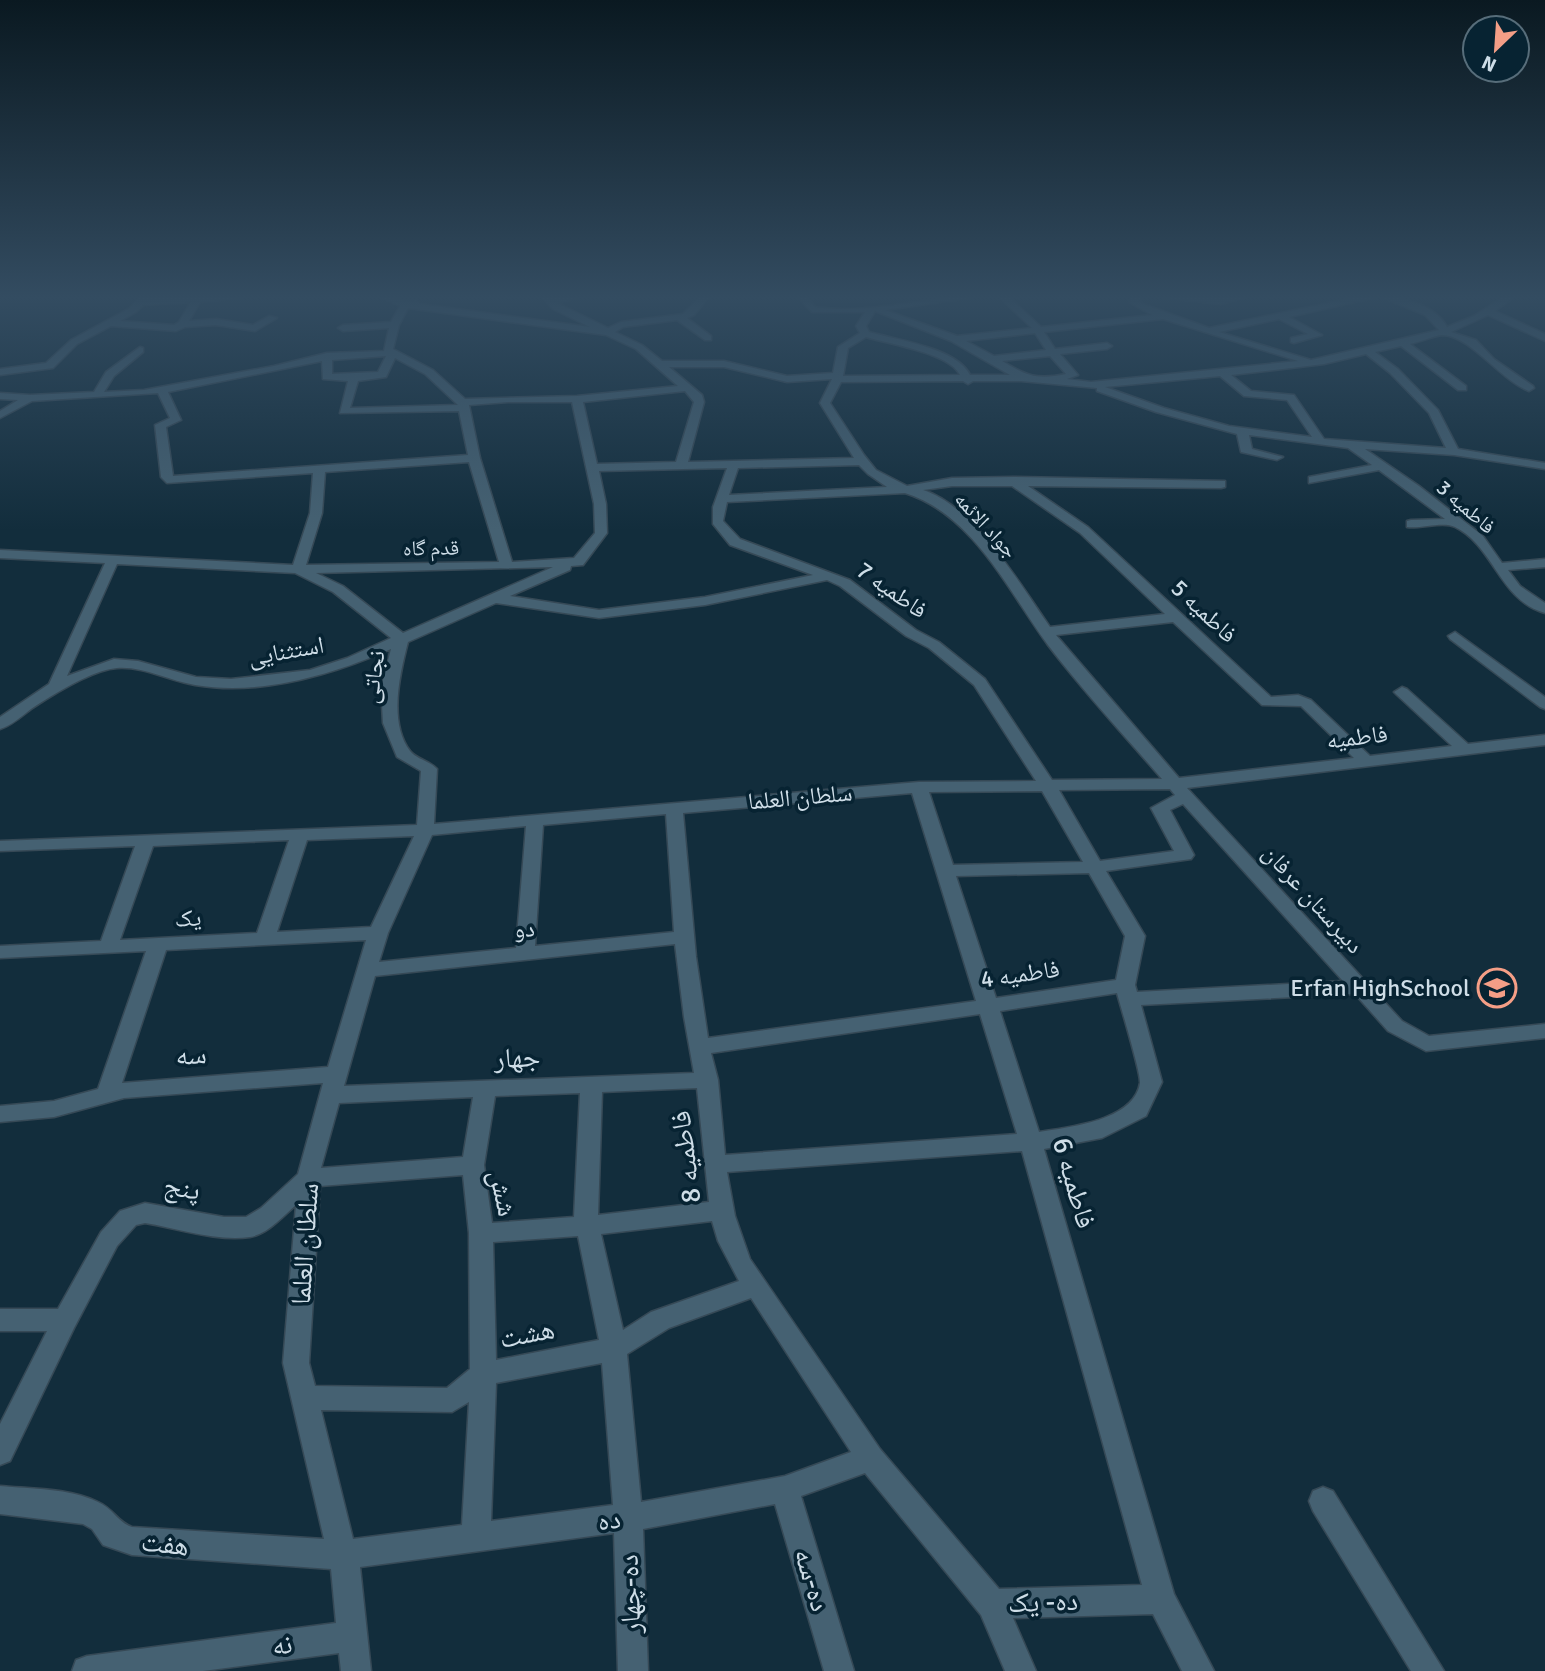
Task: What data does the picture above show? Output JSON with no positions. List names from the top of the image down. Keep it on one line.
{"streets":{"street":["فاطمیه 3","جواد الائمه","قدم گاه","فاطمیه 7","فاطمیه 5","استثنایی","نجاتی","فاطمیه","سلطان العلما","دبیرستان عرفان","یک","دو","فاطمیه 4","سه","جهار","فاطمیه 8","فاطمیه 6","پنج","شش","هشت","ده","هفت","ده-سه","ده-چهار","ده- یک","نه"]},"crossings":[["جواد الائمه","فاطمیه"],["جواد الائمه","سلطان العلما"],["جواد الائمه","دبیرستان عرفان"],["قدم گاه","استثنایی"],["فاطمیه 7","سلطان العلما"],["فاطمیه 5","فاطمیه"],["استثنایی","نجاتی"],["نجاتی","سلطان العلما"],["فاطمیه","سلطان العلما"],["فاطمیه","دبیرستان عرفان"],["سلطان العلما","دبیرستان عرفان"],["سلطان العلما","یک"],["سلطان العلما","دو"],["سلطان العلما","سه"],["سلطان العلما","جهار"],["سلطان العلما","فاطمیه 8"],["سلطان العلما","فاطمیه 6"],["سلطان العلما","پنج"],["سلطان العلما","شش"],["سلطان العلما","هشت"],["سلطان العلما","ده"],["سلطان العلما","هفت"],["سلطان العلما","نه"],["دبیرستان عرفان","فاطمیه 4"],["دو","فاطمیه 8"],["فاطمیه 4","فاطمیه 8"],["فاطمیه 4","فاطمیه 6"],["سه","جهار"],["جهار","فاطمیه 8"],["جهار","ده-چهار"],["فاطمیه 8","شش"],["فاطمیه 8","هشت"],["فاطمیه 8","ده"],["فاطمیه 8","ده- یک"],["فاطمیه 6","ده- یک"],["پنج","شش"],["شش","ده-چهار"],["هشت","ده-چهار"],["ده","هفت"],["ده","ده-سه"],["ده","ده-چهار"],["ده","ده- یک"]],"places":{"school or university":["Erfan HighSchool"]},"north":"bottom left"}
